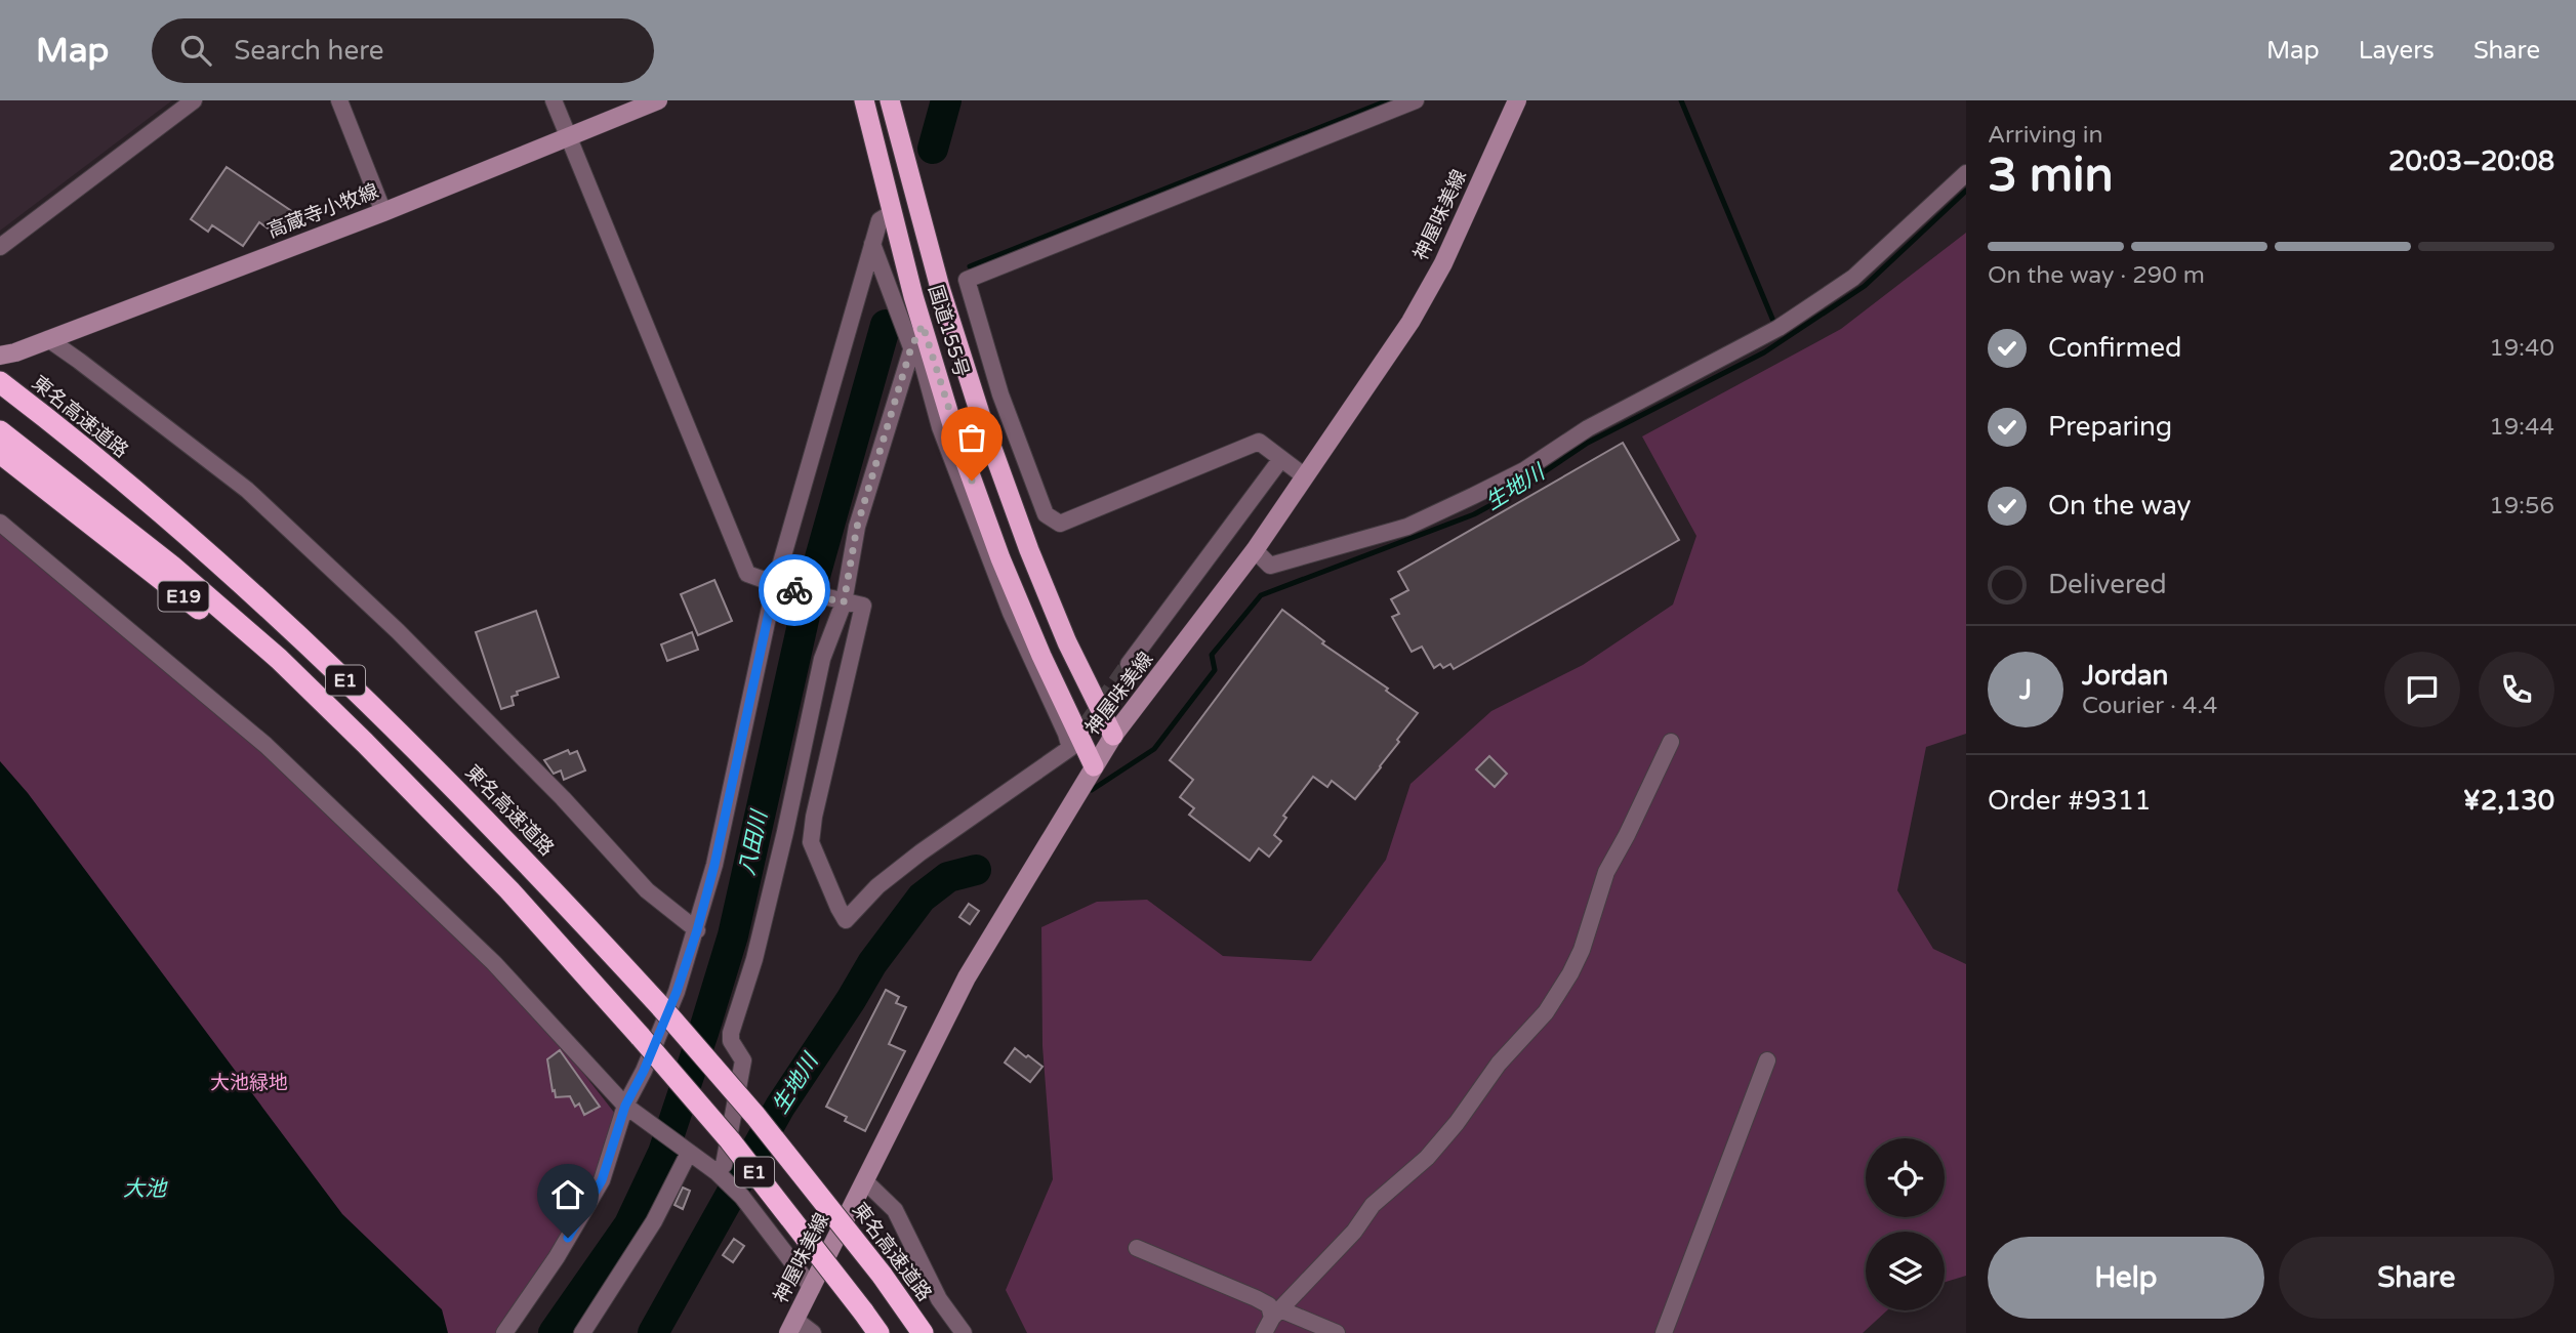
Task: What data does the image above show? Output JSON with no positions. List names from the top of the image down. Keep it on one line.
{"streets":{"highway":["国道155号","東名高速道路","E19","E1"],"main road":["高蔵寺小牧線","神屋味美線"]},"crossings":[["神屋味美線","国道155号"],["E19","E1"]],"water":["生地川","八田川","大池"],"parks":["大池緑地"],"page":{"header":"Map","search":"Search here","nav":["Map","Layers","Share"],"heading":["3 min","Arriving in","20:03–20:08"],"panel":["Jordan","Courier · 4.4","Order #9311","¥2,130"],"bar":"On the way · 290 m","list":[["Confirmed","19:40"],["Preparing","19:44"],["On the way","19:56"],"Delivered"],"round":"J","buttons":["Help","Share"]}}
